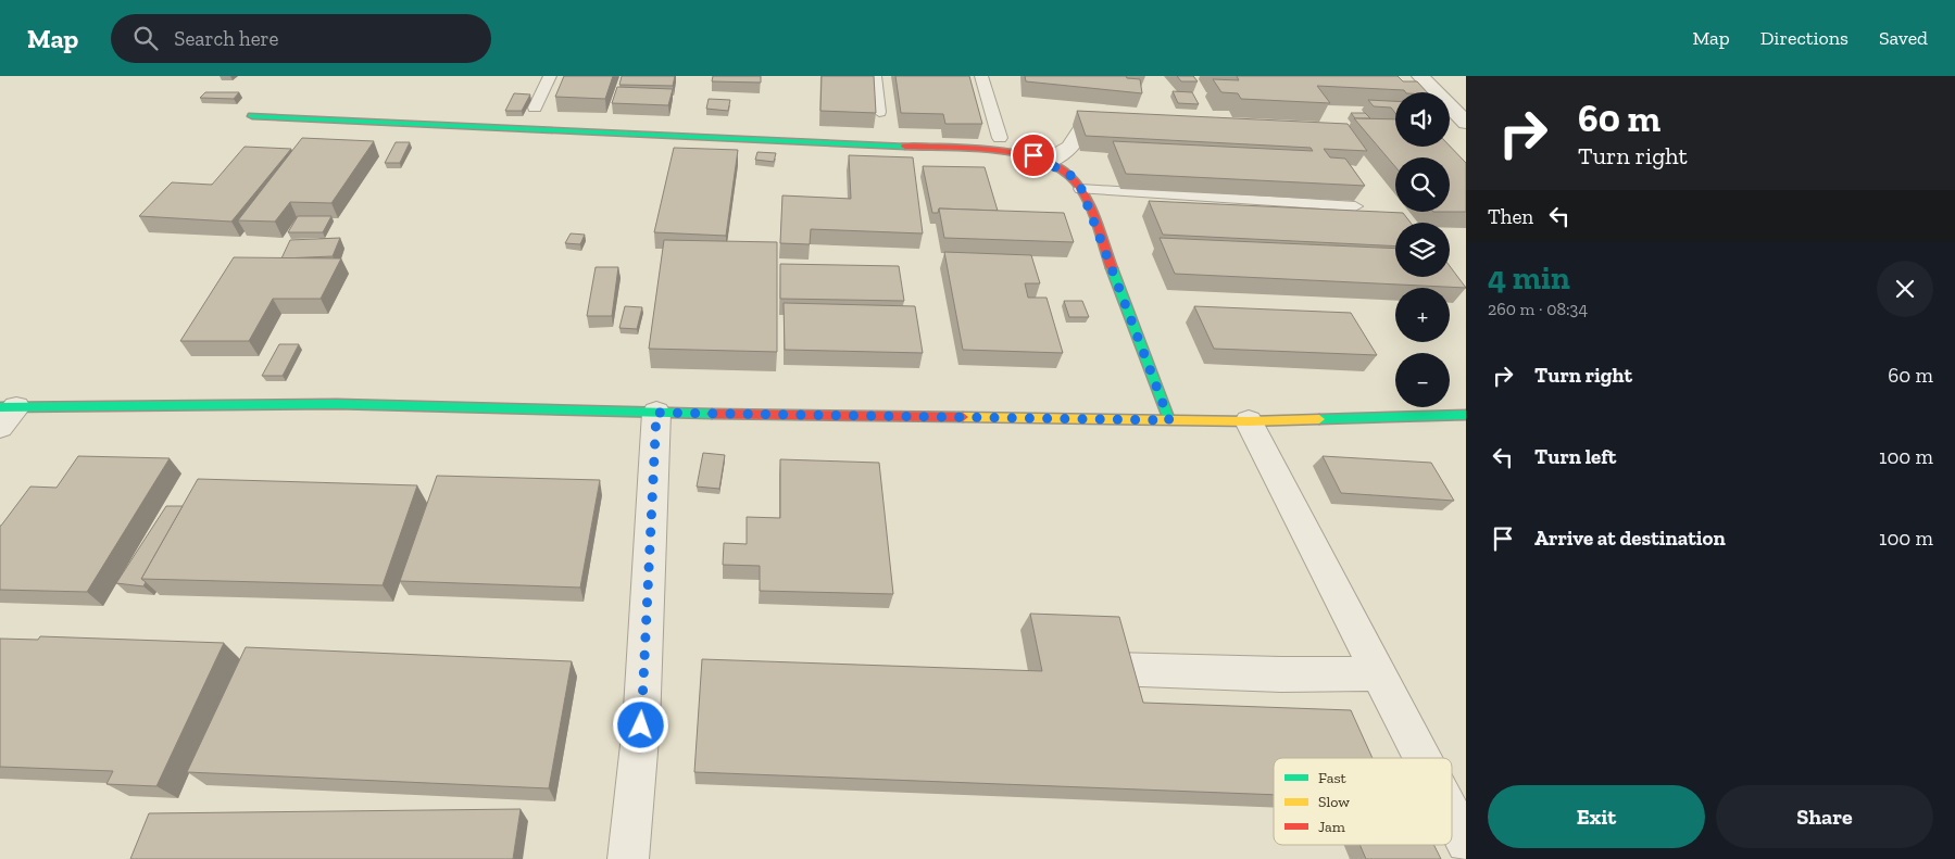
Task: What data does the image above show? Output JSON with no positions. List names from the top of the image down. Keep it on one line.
{"legend":["Fast","Slow","Jam"],"page":{"header":"Map","search":"Search here","nav":["Map","Directions","Saved"],"turn":["60 m","Turn right"],"map_buttons":["+","−"],"then":"Then","heading":["4 min","260 m · 08:34"],"list":[{"name":"Turn right","value":"60 m"},{"name":"Turn left","value":"100 m"},{"name":"Arrive at destination","value":"100 m"}],"buttons":["Exit","Share"]}}
